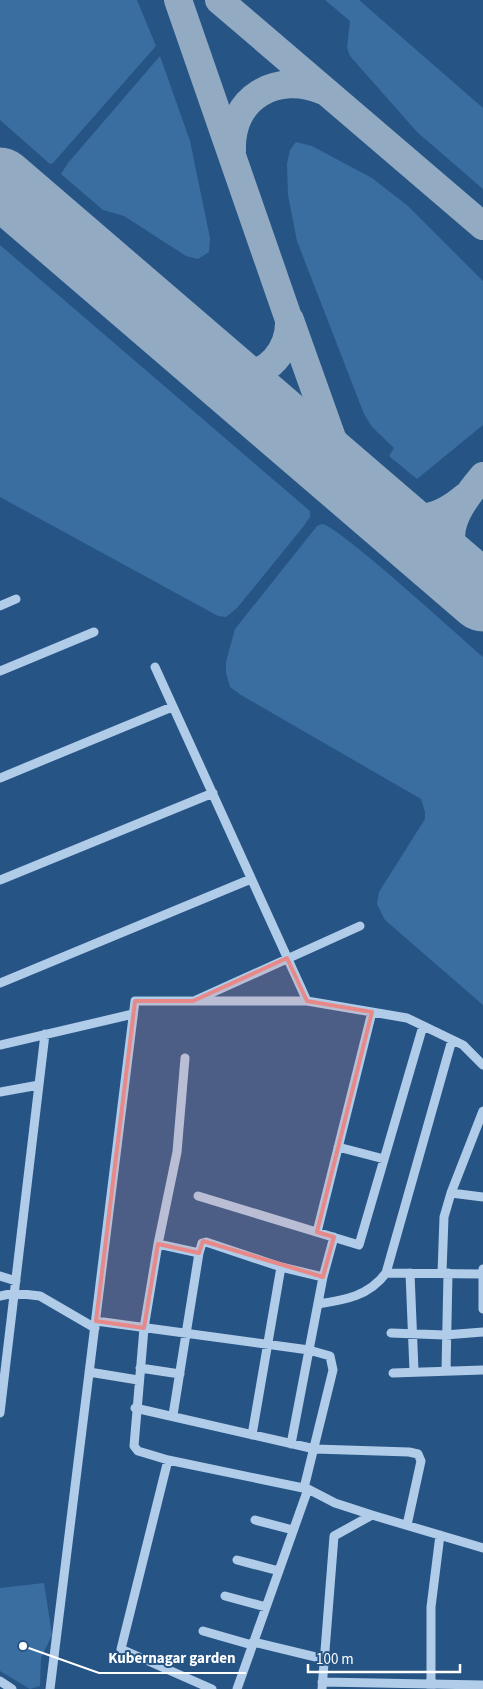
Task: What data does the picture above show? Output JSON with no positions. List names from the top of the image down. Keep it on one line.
{"places":["Kubernagar garden"],"scale_bar":"100 m"}
